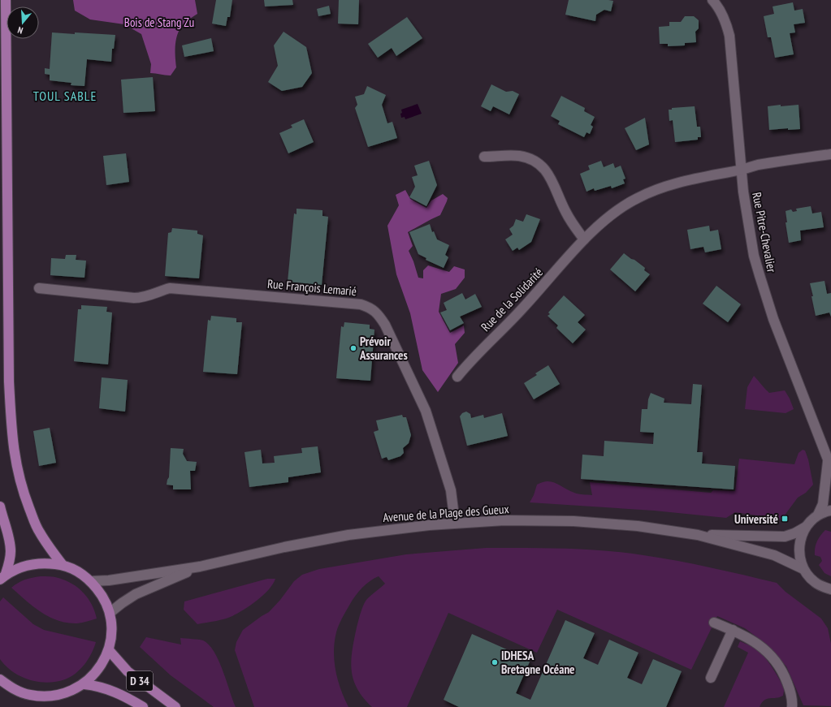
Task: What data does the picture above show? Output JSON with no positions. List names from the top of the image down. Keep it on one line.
{"streets":{"main road":["D 34"],"street":["Rue Pitre-Chevalier","Rue François Lemarié","Rue de la Solidarité","Avenue de la Plage des Gueux"]},"crossings":[["Rue Pitre-Chevalier","Rue de la Solidarité"],["Rue François Lemarié","Avenue de la Plage des Gueux"]],"districts":["TOUL SABLE"],"parks":["Bois de Stang Zu"],"places":{"other":["Prévoir Assurances","IDHESA Bretagne Océane"],"transit":["Université"]},"north":"bottom"}
